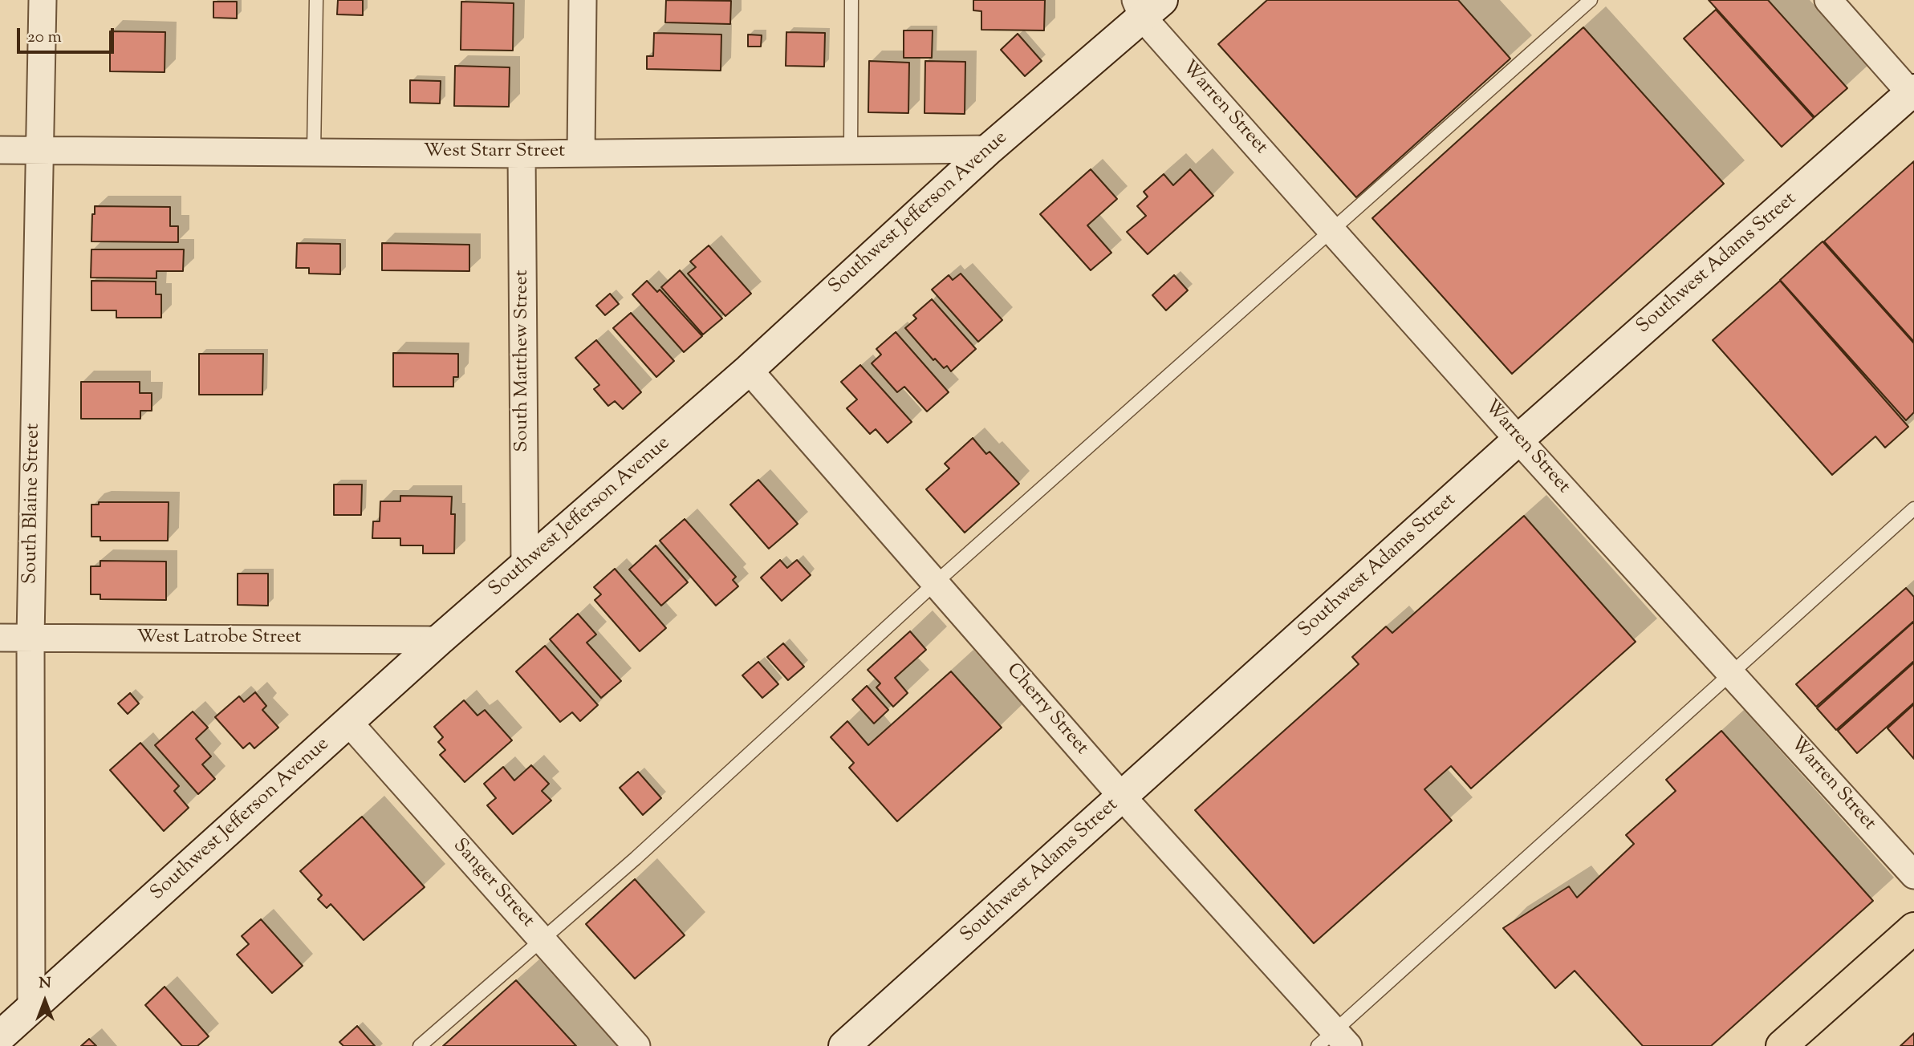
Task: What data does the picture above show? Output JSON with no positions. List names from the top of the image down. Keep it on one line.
{"streets":{"main road":["Southwest Jefferson Avenue","Southwest Adams Street"],"street":["Warren Street","West Starr Street","South Matthew Street","South Blaine Street","West Latrobe Street","Cherry Street","Sanger Street"]},"crossings":[["Warren Street","Southwest Jefferson Avenue"],["Warren Street","Southwest Adams Street"],["West Starr Street","Southwest Jefferson Avenue"],["West Starr Street","South Matthew Street"],["West Starr Street","South Blaine Street"],["Southwest Jefferson Avenue","South Matthew Street"],["Southwest Jefferson Avenue","South Blaine Street"],["Southwest Jefferson Avenue","West Latrobe Street"],["Southwest Jefferson Avenue","Cherry Street"],["Southwest Jefferson Avenue","Sanger Street"],["Southwest Adams Street","Cherry Street"],["South Blaine Street","West Latrobe Street"]],"scale_bar":"20 m","north":"top"}
